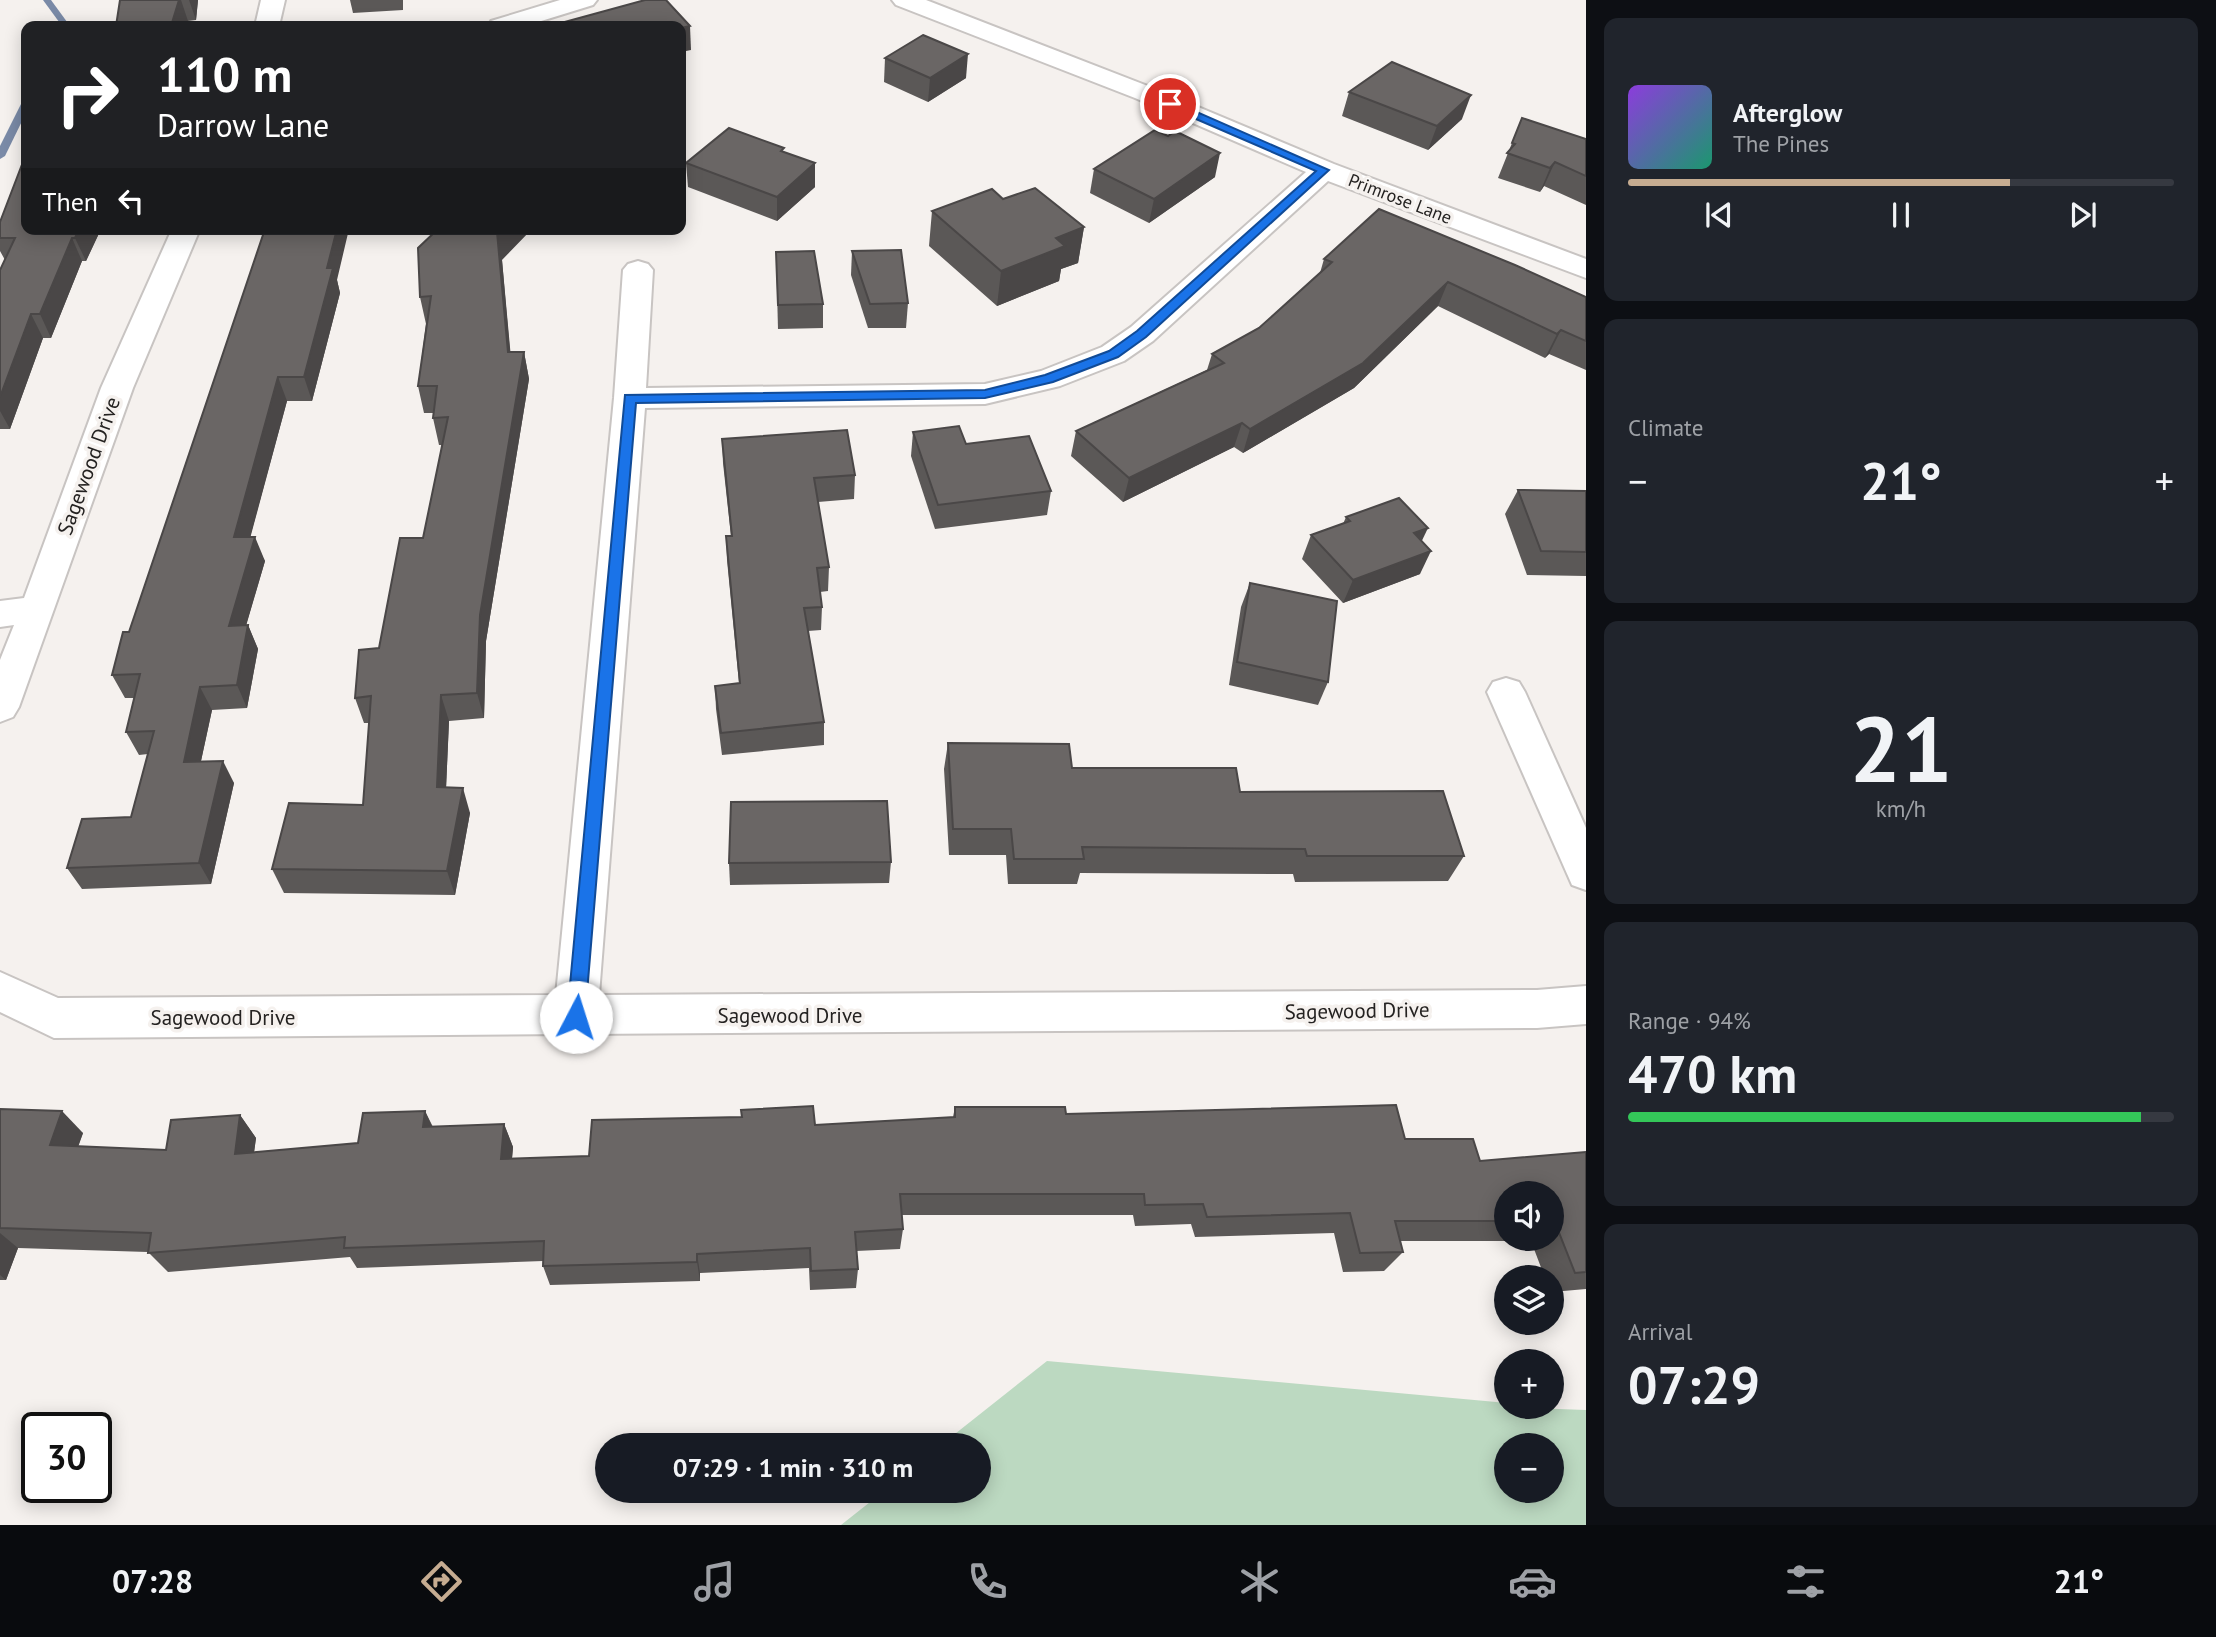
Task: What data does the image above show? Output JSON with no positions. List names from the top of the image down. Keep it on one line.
{"streets":{"street":["Primrose Lane","Sagewood Drive"]},"page":{"turn":["110 m","Darrow Lane"],"song":["Afterglow","The Pines"],"then":"Then","tile":["Climate",["21","km/h"],["Range · 94%","470 km"],["Arrival","07:29"]],"heat":["−","21°","+"],"map_buttons":["+","−"],"limit":"30","trip":"07:29 · 1 min · 310 m","tabs":["07:28","21°"]}}
